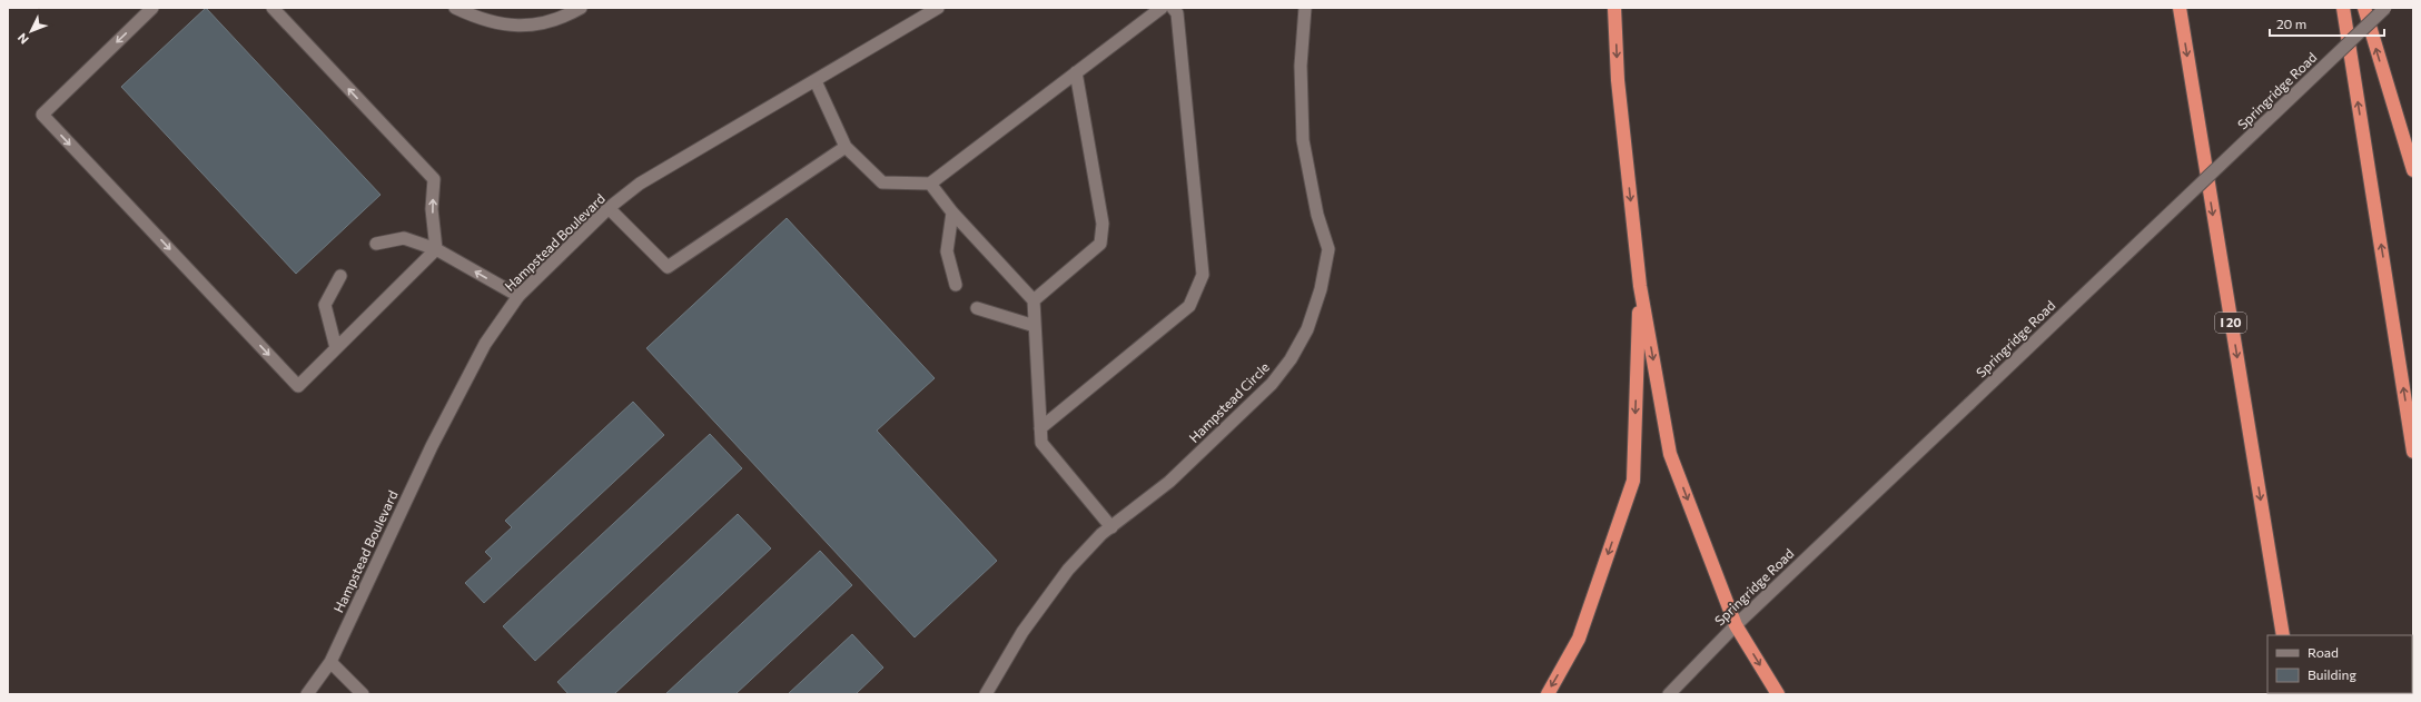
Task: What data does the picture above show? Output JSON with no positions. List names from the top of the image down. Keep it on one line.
{"streets":{"highway":["I 20"],"street":["Springridge Road","Hampstead Boulevard","Hampstead Circle"]},"legend":["Road","Building"],"scale_bar":"20 m","north":"bottom left"}
